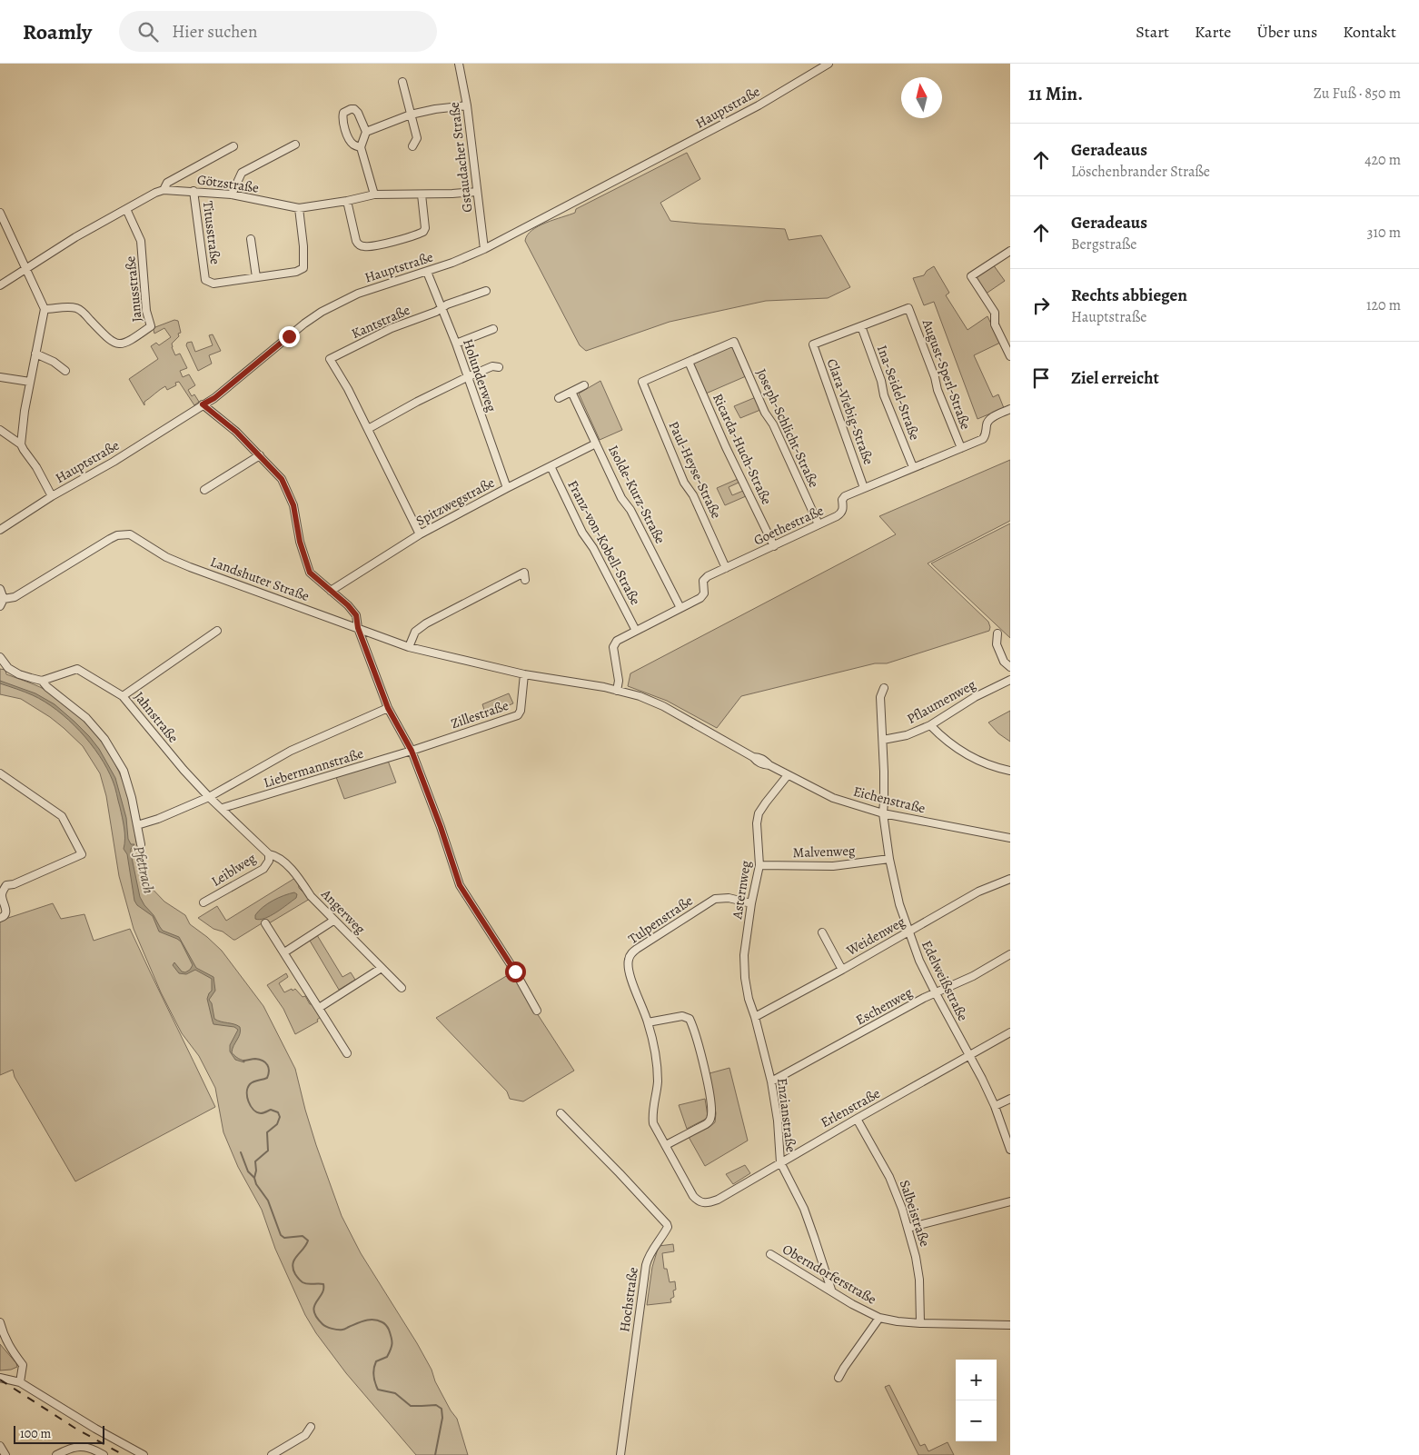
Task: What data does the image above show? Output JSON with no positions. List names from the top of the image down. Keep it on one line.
{"streets":{"street":["Hauptstraße","Gstaudacher Straße","Götzstraße","Titusstraße","Janusstraße","Kantstraße","August-Sperl-Straße","Holunderweg","Ina-Seidel-Straße","Clara-Viebig-Straße","Joseph-Schlicht-Straße","Ricarda-Huch-Straße","Paul-Heyse-Straße","Isolde-Kurz-Straße","Spitzwegstraße","Goethestraße","Franz-von-Kobell-Straße","Landshuter Straße","Pflaumenweg","Zillestraße","Jahnstraße","Liebermannstraße","Eichenstraße","Malvenweg","Leiblweg","Asternweg","Angerweg","Tulpenstraße","Weidenweg","Edelweißstraße","Eschenweg","Erlenstraße","Enzianstraße","Salbeistraße","Oberndorferstraße","Hochstraße"]},"crossings":[["Hauptstraße","Gstaudacher Straße"],["Hauptstraße","Holunderweg"],["Gstaudacher Straße","Götzstraße"],["Götzstraße","Titusstraße"],["Kantstraße","Holunderweg"],["August-Sperl-Straße","Ina-Seidel-Straße"],["August-Sperl-Straße","Clara-Viebig-Straße"],["August-Sperl-Straße","Goethestraße"],["Holunderweg","Spitzwegstraße"],["Ina-Seidel-Straße","Clara-Viebig-Straße"],["Ina-Seidel-Straße","Goethestraße"],["Clara-Viebig-Straße","Goethestraße"],["Joseph-Schlicht-Straße","Ricarda-Huch-Straße"],["Joseph-Schlicht-Straße","Paul-Heyse-Straße"],["Joseph-Schlicht-Straße","Goethestraße"],["Ricarda-Huch-Straße","Paul-Heyse-Straße"],["Ricarda-Huch-Straße","Goethestraße"],["Paul-Heyse-Straße","Goethestraße"],["Isolde-Kurz-Straße","Spitzwegstraße"],["Isolde-Kurz-Straße","Goethestraße"],["Spitzwegstraße","Franz-von-Kobell-Straße"],["Goethestraße","Franz-von-Kobell-Straße"],["Goethestraße","Eichenstraße"],["Landshuter Straße","Zillestraße"],["Landshuter Straße","Eichenstraße"],["Zillestraße","Liebermannstraße"],["Jahnstraße","Liebermannstraße"],["Jahnstraße","Leiblweg"],["Jahnstraße","Angerweg"],["Eichenstraße","Asternweg"],["Eichenstraße","Edelweißstraße"],["Malvenweg","Asternweg"],["Malvenweg","Edelweißstraße"],["Leiblweg","Angerweg"],["Asternweg","Tulpenstraße"],["Asternweg","Weidenweg"],["Asternweg","Enzianstraße"],["Tulpenstraße","Erlenstraße"],["Weidenweg","Edelweißstraße"],["Weidenweg","Enzianstraße"],["Edelweißstraße","Eschenweg"],["Edelweißstraße","Erlenstraße"],["Eschenweg","Enzianstraße"],["Erlenstraße","Enzianstraße"],["Erlenstraße","Salbeistraße"],["Enzianstraße","Oberndorferstraße"],["Salbeistraße","Oberndorferstraße"]],"water":["Pfettrach"],"scale_bar":"100 m","north":"top","page":{"header":"Roamly","search":"Hier suchen","nav":["Start","Karte","Über uns","Kontakt"],"heading":["11 Min.","Zu Fuß · 850 m"],"list":[["Geradeaus","Löschenbrander Straße","420 m"],["Geradeaus","Bergstraße","310 m"],["Rechts abbiegen","Hauptstraße","120 m"],"Ziel erreicht"],"map_buttons":["+","−"],"scale":"100 m"}}
